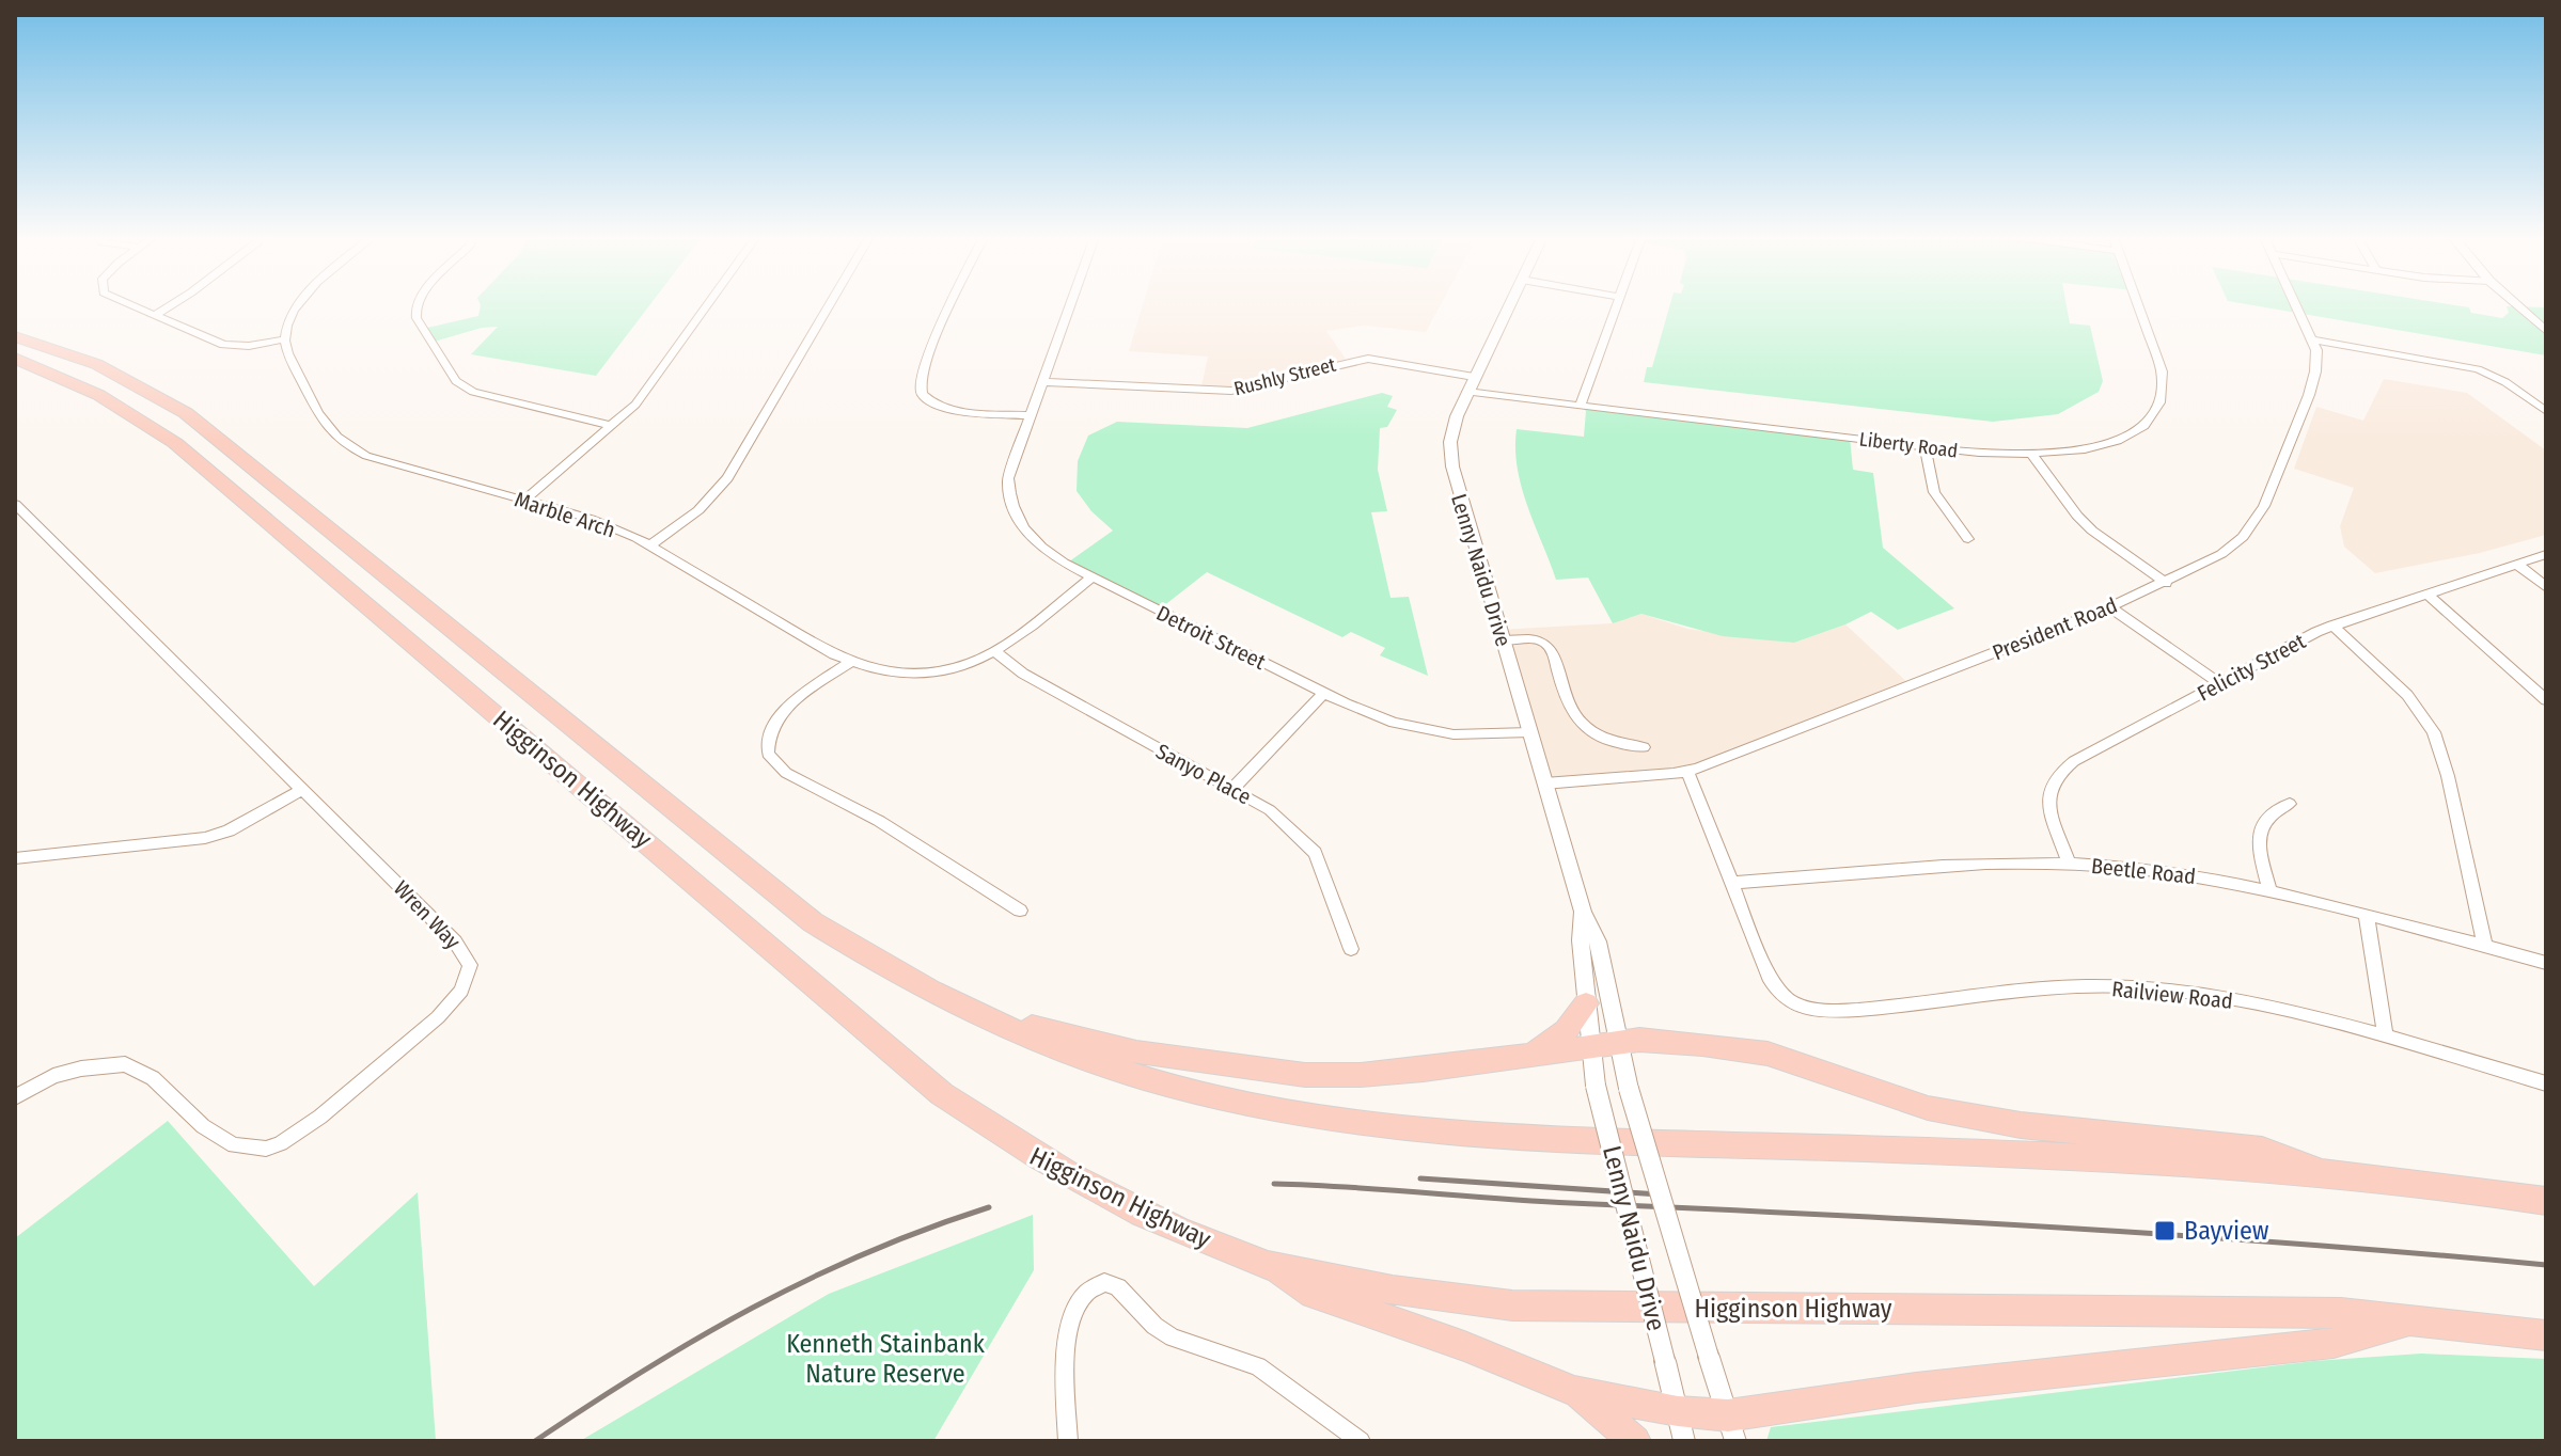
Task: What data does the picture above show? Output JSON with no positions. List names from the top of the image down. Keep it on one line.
{"streets":{"highway":["Higginson Highway"],"street":["Rushly Street","Liberty Road","Marble Arch","Lenny Naidu Drive","President Road","Detroit Street","Felicity Street","Sanyo Place","Beetle Road","Wren Way","Railview Road"]},"crossings":[["Rushly Street","Lenny Naidu Drive"],["Rushly Street","Detroit Street"],["Liberty Road","Lenny Naidu Drive"],["Marble Arch","Detroit Street"],["Marble Arch","Sanyo Place"],["Lenny Naidu Drive","President Road"],["Lenny Naidu Drive","Detroit Street"],["Felicity Street","Beetle Road"],["Beetle Road","Railview Road"]],"parks":["Kenneth Stainbank Nature Reserve"],"places":{"transit":["Bayview"]}}
